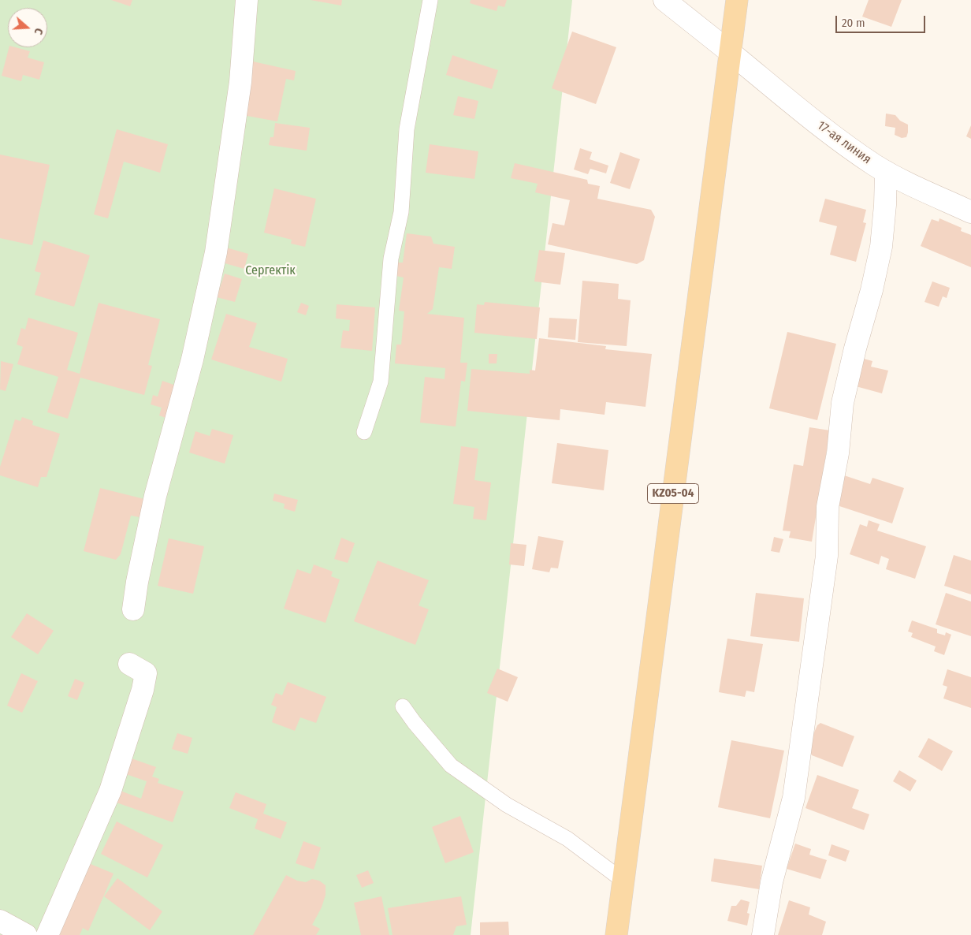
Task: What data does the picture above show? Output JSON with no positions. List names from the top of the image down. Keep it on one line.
{"streets":{"main road":["KZ05-04"],"street":["17-ая линия"]},"crossings":[["17-ая линия","KZ05-04"]],"parks":["Сергектік"],"scale_bar":"20 m","north":"right"}
